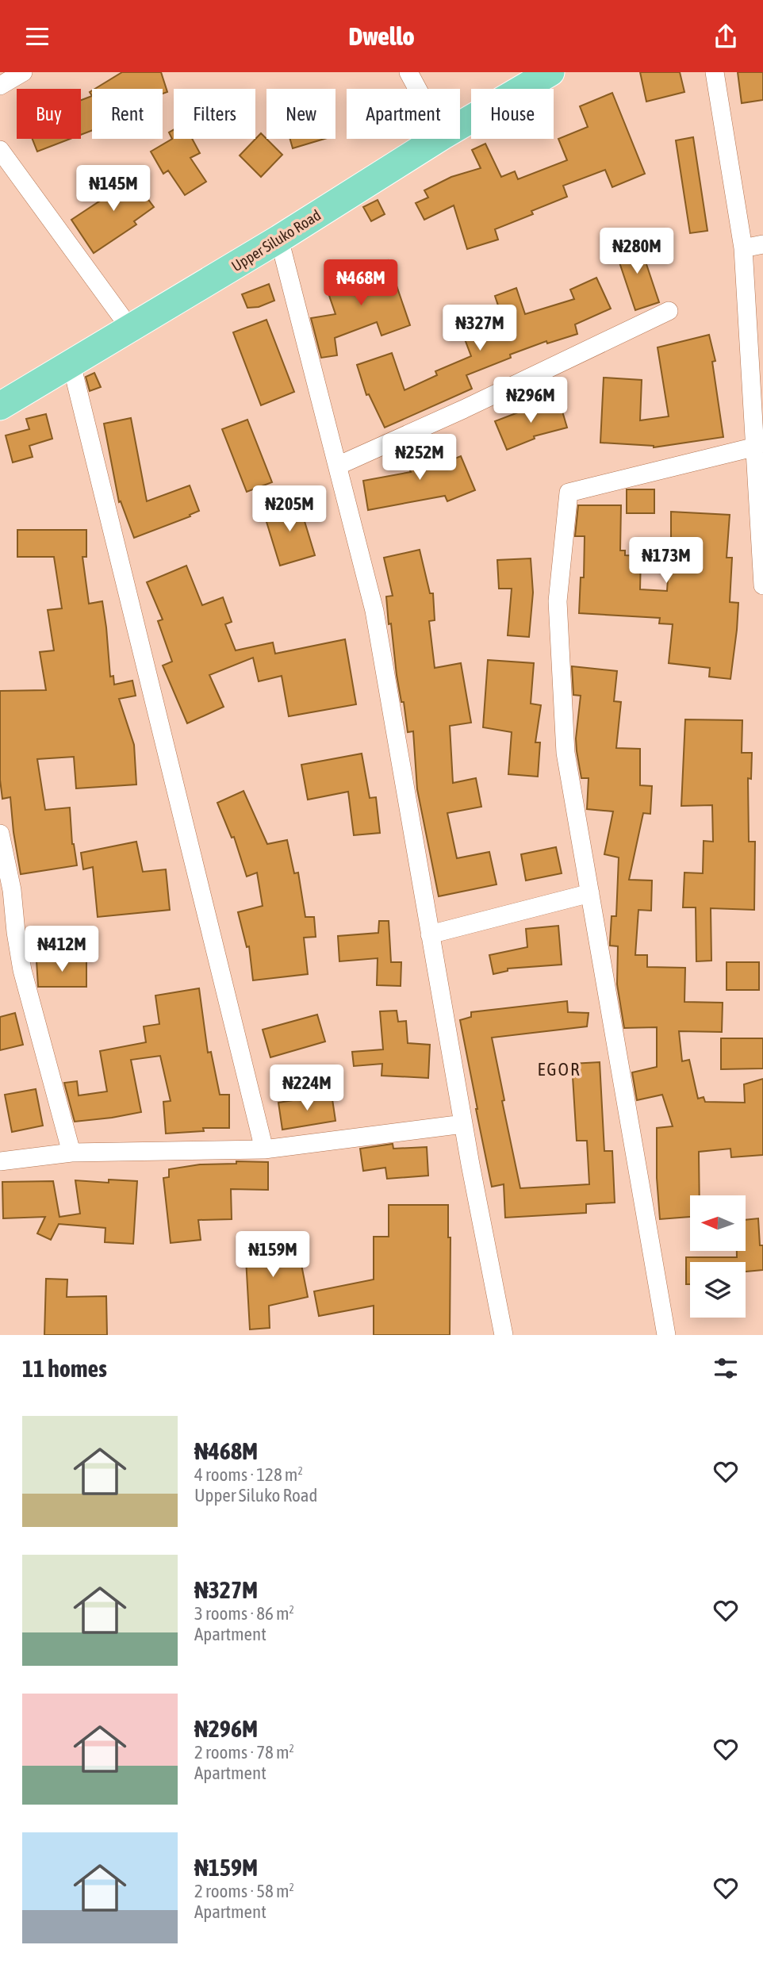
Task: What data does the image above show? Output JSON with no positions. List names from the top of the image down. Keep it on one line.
{"streets":{"main road":["Upper Siluko Road"]},"districts":["EGOR"],"north":"left","page":{"header":"Dwello","chip":["Buy","Rent","Filters","New","Apartment","House"],"price":["₦145M","₦280M","₦468M","₦327M","₦296M","₦252M","₦205M","₦173M","₦412M","₦224M","₦159M"],"heading":"11 homes","list":[{"name":"₦468M","note":"4 rooms · 128 m² · Upper Siluko Road"},{"name":"₦327M","note":"3 rooms · 86 m² · Apartment"},{"name":"₦296M","note":"2 rooms · 78 m² · Apartment"},{"name":"₦159M","note":"2 rooms · 58 m² · Apartment"}]}}
